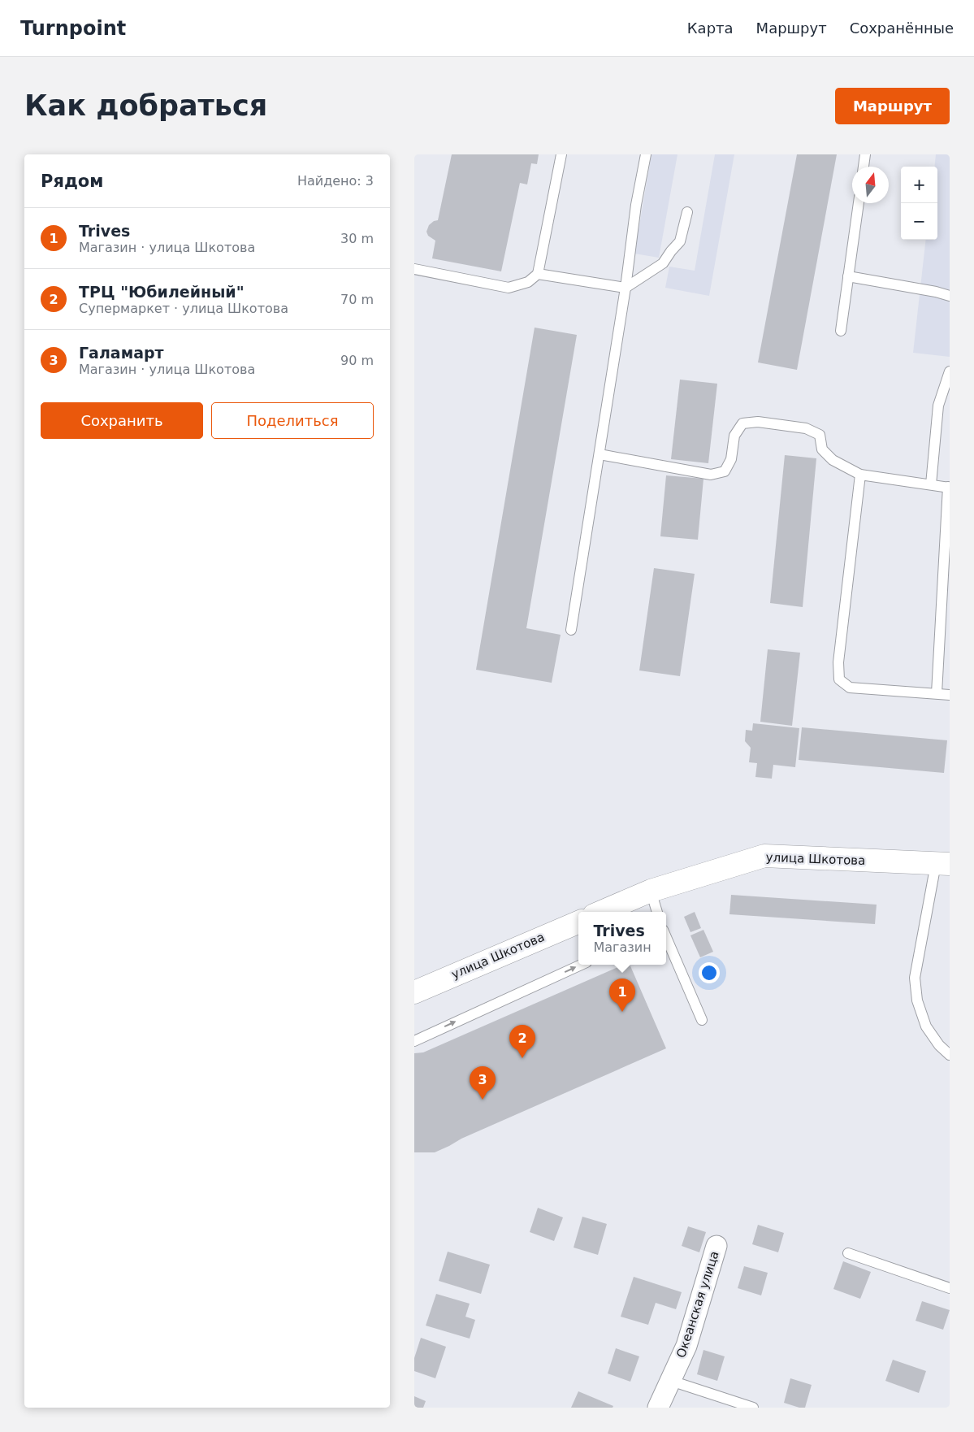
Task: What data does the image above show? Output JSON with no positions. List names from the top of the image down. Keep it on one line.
{"streets":{"street":["улица Шкотова","Океанская улица"]},"north":"top","page":{"header":"Turnpoint","nav":["Карта","Маршрут","Сохранённые"],"buttons":["Маршрут",["Сохранить","Поделиться"]],"title":"Как добраться","heading":["Рядом","Найдено: 3"],"map_buttons":["+","−"],"list":[{"mark":"1","name":"Trives","note":"Магазин · улица Шкотова","value":"30 m"},{"mark":"2","name":"ТРЦ \"Юбилейный\"","note":"Супермаркет · улица Шкотова","value":"70 m"},{"mark":"3","name":"Галамарт","note":"Магазин · улица Шкотова","value":"90 m"}],"popup":["Trives","Магазин"],"pins":["1","2","3"]}}
